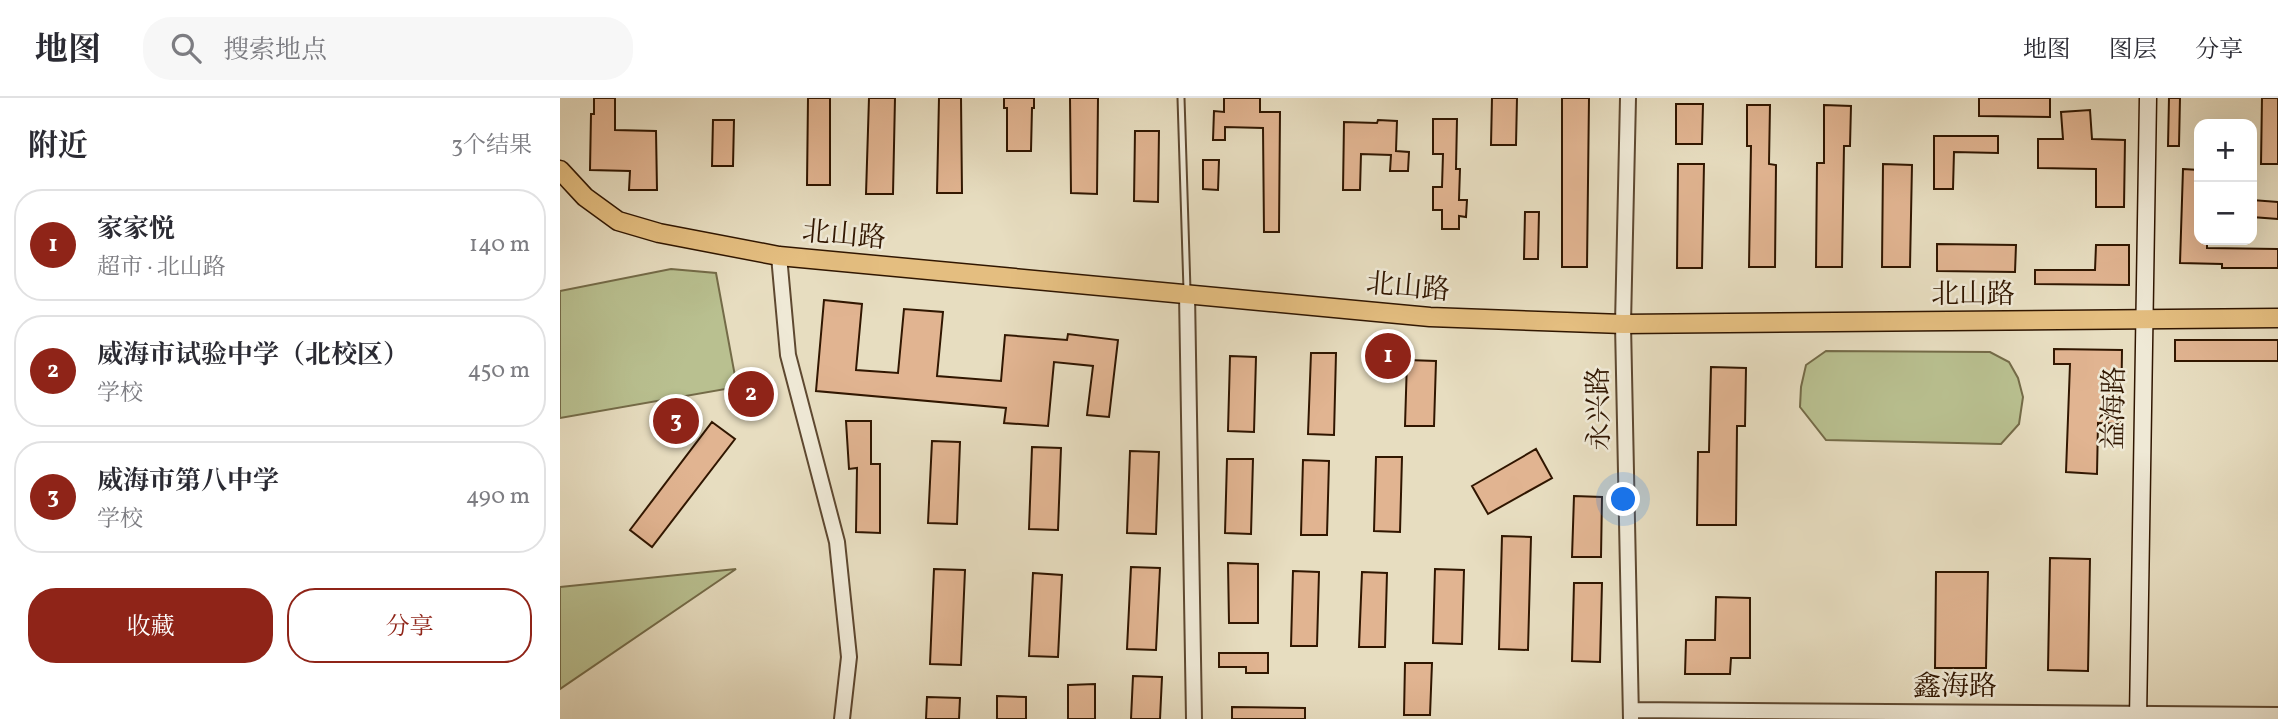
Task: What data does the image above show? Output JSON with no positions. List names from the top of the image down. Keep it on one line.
{"streets":{"main road":["北山路","益海路"],"street":["永兴路","鑫海路"]},"crossings":[["北山路","益海路"],["北山路","永兴路"],["益海路","鑫海路"],["永兴路","鑫海路"]],"page":{"header":"地图","search":"搜索地点","nav":["地图","图层","分享"],"heading":["附近","3个结果"],"map_buttons":["+","−"],"list":[{"mark":"1","name":"家家悦","note":"超市 · 北山路","value":"140 m"},{"mark":"2","name":"威海市试验中学（北校区）","note":"学校","value":"450 m"},{"mark":"3","name":"威海市第八中学","note":"学校","value":"490 m"}],"pins":["1","2","3"],"buttons":["收藏","分享"]}}
